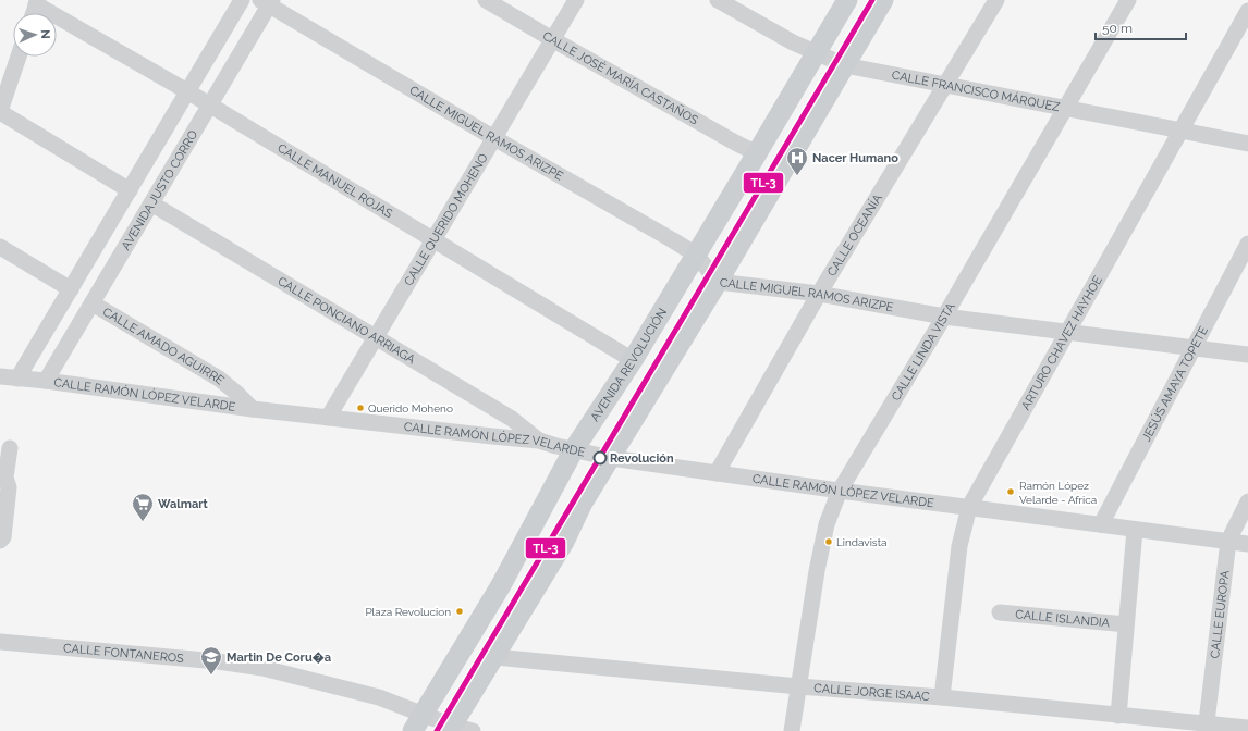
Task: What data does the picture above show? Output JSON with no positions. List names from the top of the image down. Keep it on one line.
{"streets":{"main road":["AVENIDA REVOLUCIÓN"],"street":["CALLE JOSÉ MARÍA CASTAÑOS","CALLE FRANCISCO MÁRQUEZ","CALLE MIGUEL RAMOS ARIZPE","CALLE MANUEL ROJAS","AVENIDA JUSTO CORRO","CALLE QUERIDO MOHENO","CALLE OCEANÍA","CALLE PONCIANO ARRIAGA","ARTURO CHAVEZ HAYHOE","CALLE AMADO AGUIRRE","CALLE LINDA VISTA","JESÚS AMAYA TOPETE","CALLE RAMÓN LÓPEZ VELARDE","CALLE EUROPA","CALLE ISLANDIA","CALLE FONTANEROS","CALLE JORGE ISAAC"]},"crossings":[["CALLE JOSÉ MARÍA CASTAÑOS","CALLE QUERIDO MOHENO"],["CALLE JOSÉ MARÍA CASTAÑOS","AVENIDA REVOLUCIÓN"],["CALLE FRANCISCO MÁRQUEZ","CALLE OCEANÍA"],["CALLE FRANCISCO MÁRQUEZ","ARTURO CHAVEZ HAYHOE"],["CALLE FRANCISCO MÁRQUEZ","CALLE LINDA VISTA"],["CALLE FRANCISCO MÁRQUEZ","AVENIDA REVOLUCIÓN"],["CALLE MIGUEL RAMOS ARIZPE","AVENIDA JUSTO CORRO"],["CALLE MIGUEL RAMOS ARIZPE","CALLE QUERIDO MOHENO"],["CALLE MIGUEL RAMOS ARIZPE","CALLE OCEANÍA"],["CALLE MIGUEL RAMOS ARIZPE","ARTURO CHAVEZ HAYHOE"],["CALLE MIGUEL RAMOS ARIZPE","CALLE LINDA VISTA"],["CALLE MIGUEL RAMOS ARIZPE","AVENIDA REVOLUCIÓN"],["CALLE MIGUEL RAMOS ARIZPE","JESÚS AMAYA TOPETE"],["CALLE MANUEL ROJAS","AVENIDA JUSTO CORRO"],["CALLE MANUEL ROJAS","CALLE QUERIDO MOHENO"],["CALLE MANUEL ROJAS","AVENIDA REVOLUCIÓN"],["AVENIDA JUSTO CORRO","CALLE PONCIANO ARRIAGA"],["AVENIDA JUSTO CORRO","CALLE AMADO AGUIRRE"],["AVENIDA JUSTO CORRO","CALLE RAMÓN LÓPEZ VELARDE"],["CALLE QUERIDO MOHENO","CALLE PONCIANO ARRIAGA"],["CALLE QUERIDO MOHENO","CALLE RAMÓN LÓPEZ VELARDE"],["CALLE OCEANÍA","CALLE RAMÓN LÓPEZ VELARDE"],["CALLE PONCIANO ARRIAGA","CALLE RAMÓN LÓPEZ VELARDE"],["ARTURO CHAVEZ HAYHOE","CALLE RAMÓN LÓPEZ VELARDE"],["ARTURO CHAVEZ HAYHOE","CALLE JORGE ISAAC"],["CALLE AMADO AGUIRRE","CALLE RAMÓN LÓPEZ VELARDE"],["CALLE LINDA VISTA","CALLE RAMÓN LÓPEZ VELARDE"],["CALLE LINDA VISTA","CALLE JORGE ISAAC"],["AVENIDA REVOLUCIÓN","CALLE RAMÓN LÓPEZ VELARDE"],["AVENIDA REVOLUCIÓN","CALLE FONTANEROS"],["JESÚS AMAYA TOPETE","CALLE RAMÓN LÓPEZ VELARDE"],["CALLE RAMÓN LÓPEZ VELARDE","CALLE EUROPA"],["CALLE EUROPA","CALLE JORGE ISAAC"]],"places":{"hospital":["Nacer Humano"],"other":["Querido Moheno","Revolución","Ramón López Velarde - Africa","Lindavista","Plaza Revolucion"],"supermarket":["Walmart"],"school or university":["Martin De Coru�a"]},"lines":["transit line TL-3"],"scale_bar":"50 m","north":"right"}
